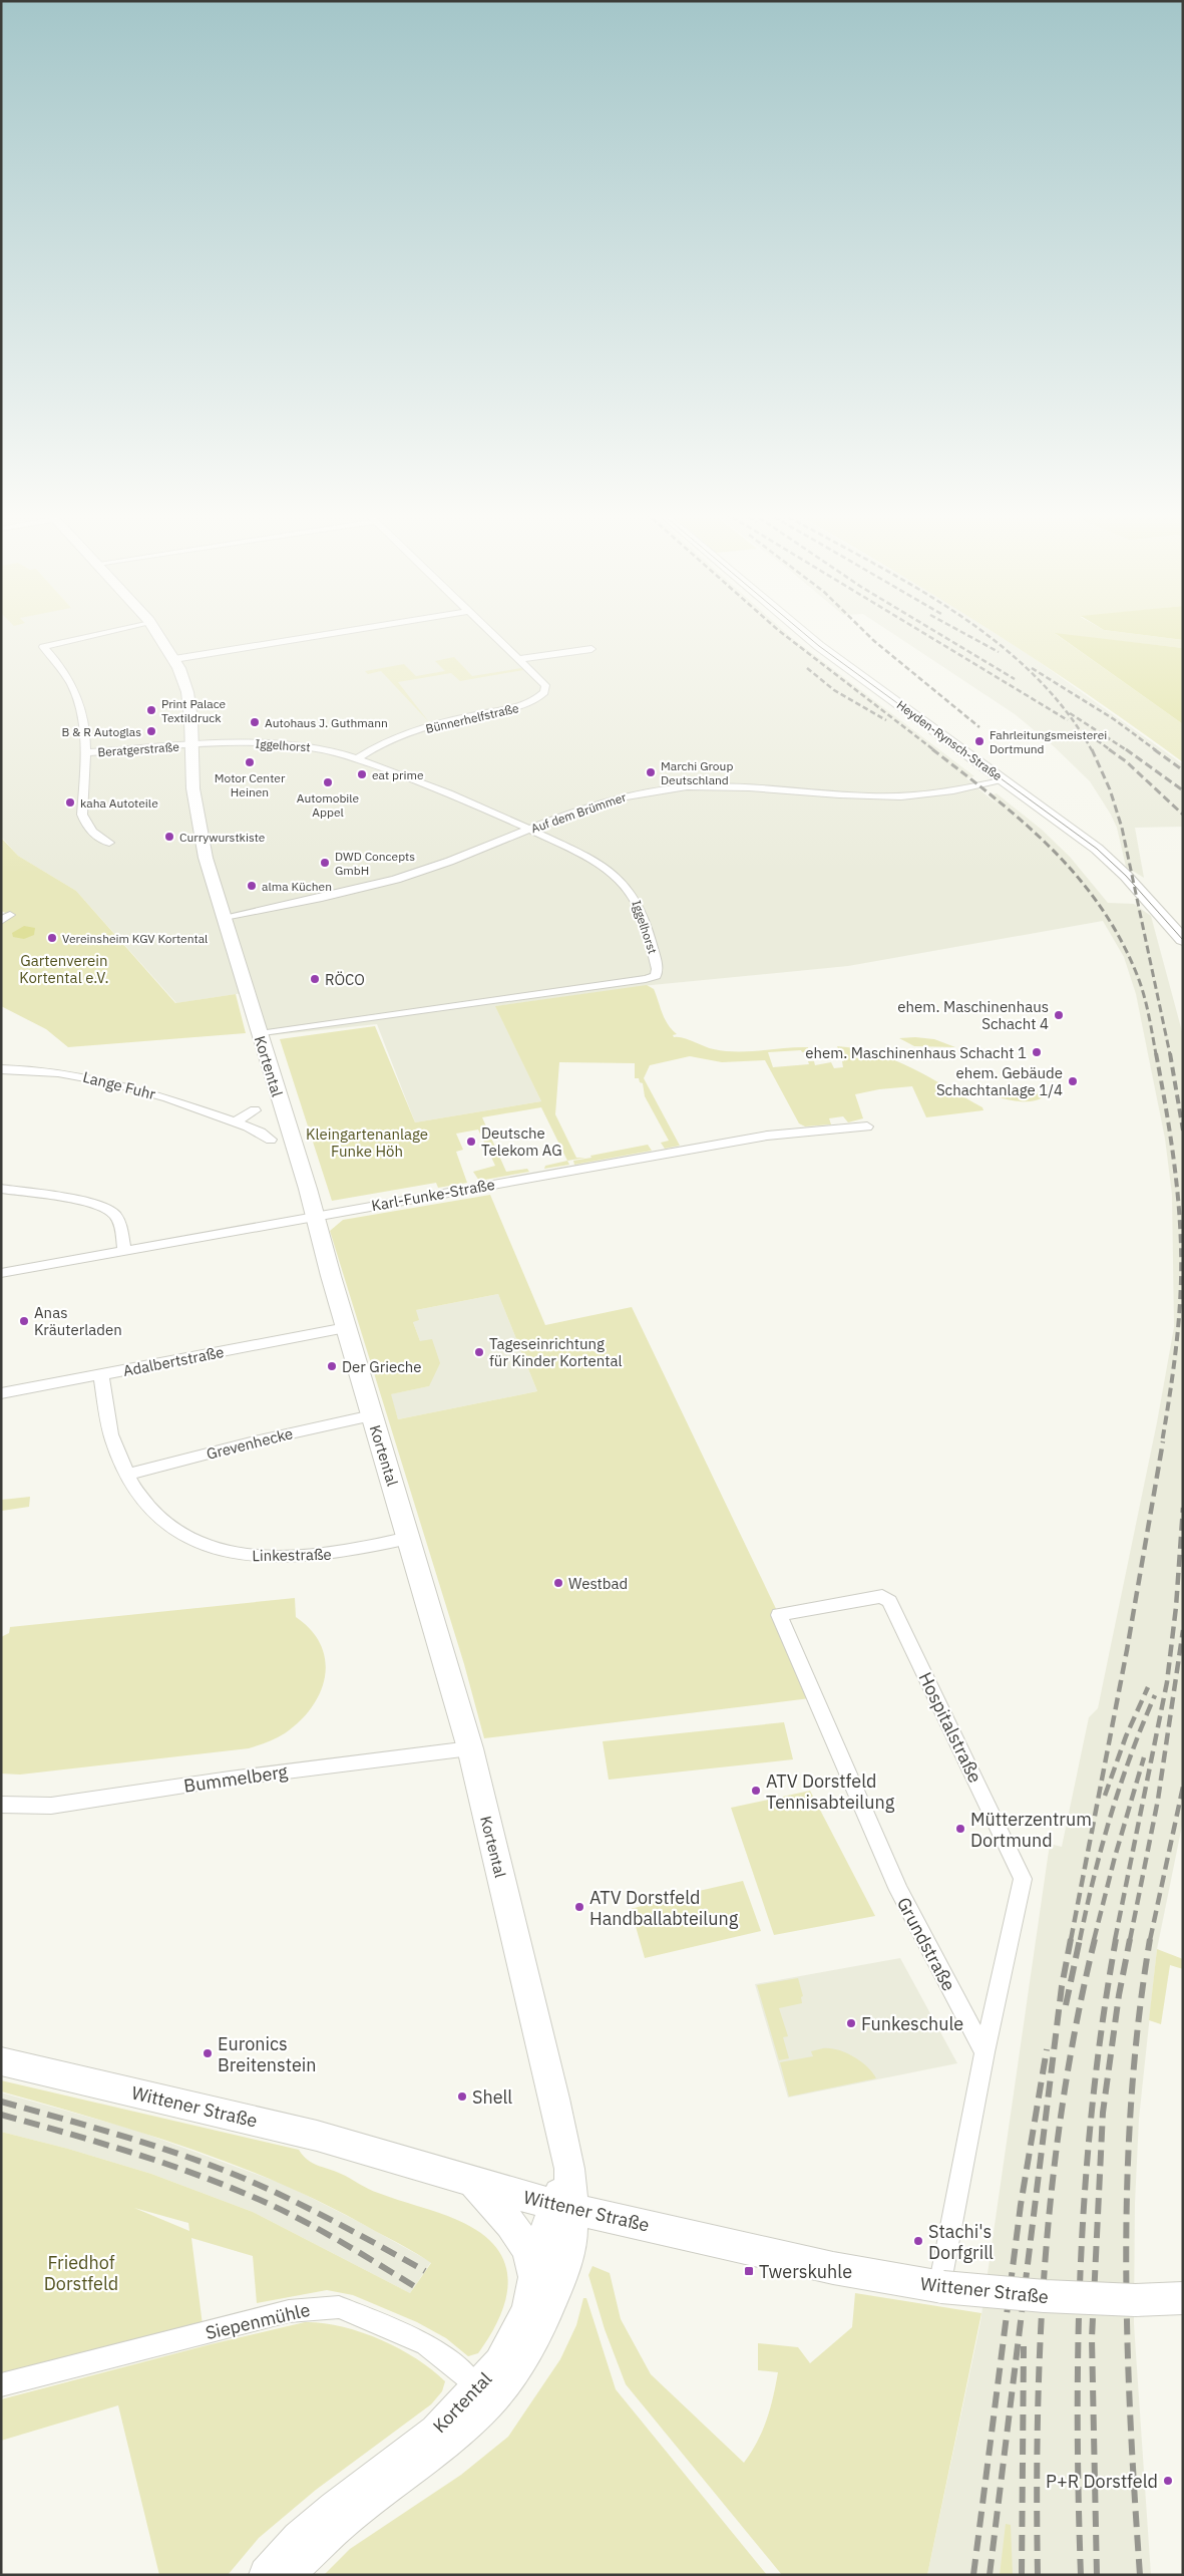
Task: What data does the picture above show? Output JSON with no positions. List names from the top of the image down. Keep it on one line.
{"streets":{"street":["Bünnerhelfstraße","Heyden-Rynsch-Straße","Iggelhorst","Beratgerstraße","Auf dem Brümmer","Kortental","Lange Fuhr","Karl-Funke-Straße","Adalbertstraße","Grevenhecke","Linkestraße","Hospitalstraße","Bummelberg","Grundstraße","Wittener Straße","Siepenmühle"]},"crossings":[["Bünnerhelfstraße","Iggelhorst"],["Heyden-Rynsch-Straße","Auf dem Brümmer"],["Iggelhorst","Beratgerstraße"],["Iggelhorst","Auf dem Brümmer"],["Iggelhorst","Kortental"],["Beratgerstraße","Kortental"],["Auf dem Brümmer","Kortental"],["Kortental","Karl-Funke-Straße"],["Kortental","Adalbertstraße"],["Kortental","Grevenhecke"],["Kortental","Linkestraße"],["Kortental","Bummelberg"],["Kortental","Wittener Straße"],["Kortental","Siepenmühle"],["Adalbertstraße","Linkestraße"],["Grevenhecke","Linkestraße"],["Hospitalstraße","Grundstraße"]],"parks":["Gartenverein Kortental e.V.","Kleingartenanlage Funke Höh","Friedhof Dorstfeld"],"places":{"other":["Print Palace Textildruck","Autohaus J. Guthmann","B & R Autoglas","Fahrleitungsmeisterei Dortmund","Motor Center Heinen","Marchi Group Deutschland","eat prime","Automobile Appel","kaha Autoteile","Currywurstkiste","DWD Concepts GmbH","alma Küchen","Vereinsheim KGV Kortental","RÖCO","ehem. Maschinenhaus Schacht 4","ehem. Maschinenhaus Schacht 1","ehem. Gebäude Schachtanlage 1/4","Deutsche Telekom AG","Anas Kräuterladen","Tageseinrichtung für Kinder Kortental","Der Grieche","Westbad","ATV Dorstfeld Tennisabteilung","Mütterzentrum Dortmund","ATV Dorstfeld Handballabteilung","Funkeschule","Euronics Breitenstein","Shell","Stachi's Dorfgrill","P+R Dorstfeld"],"transit":["Twerskuhle"]}}
